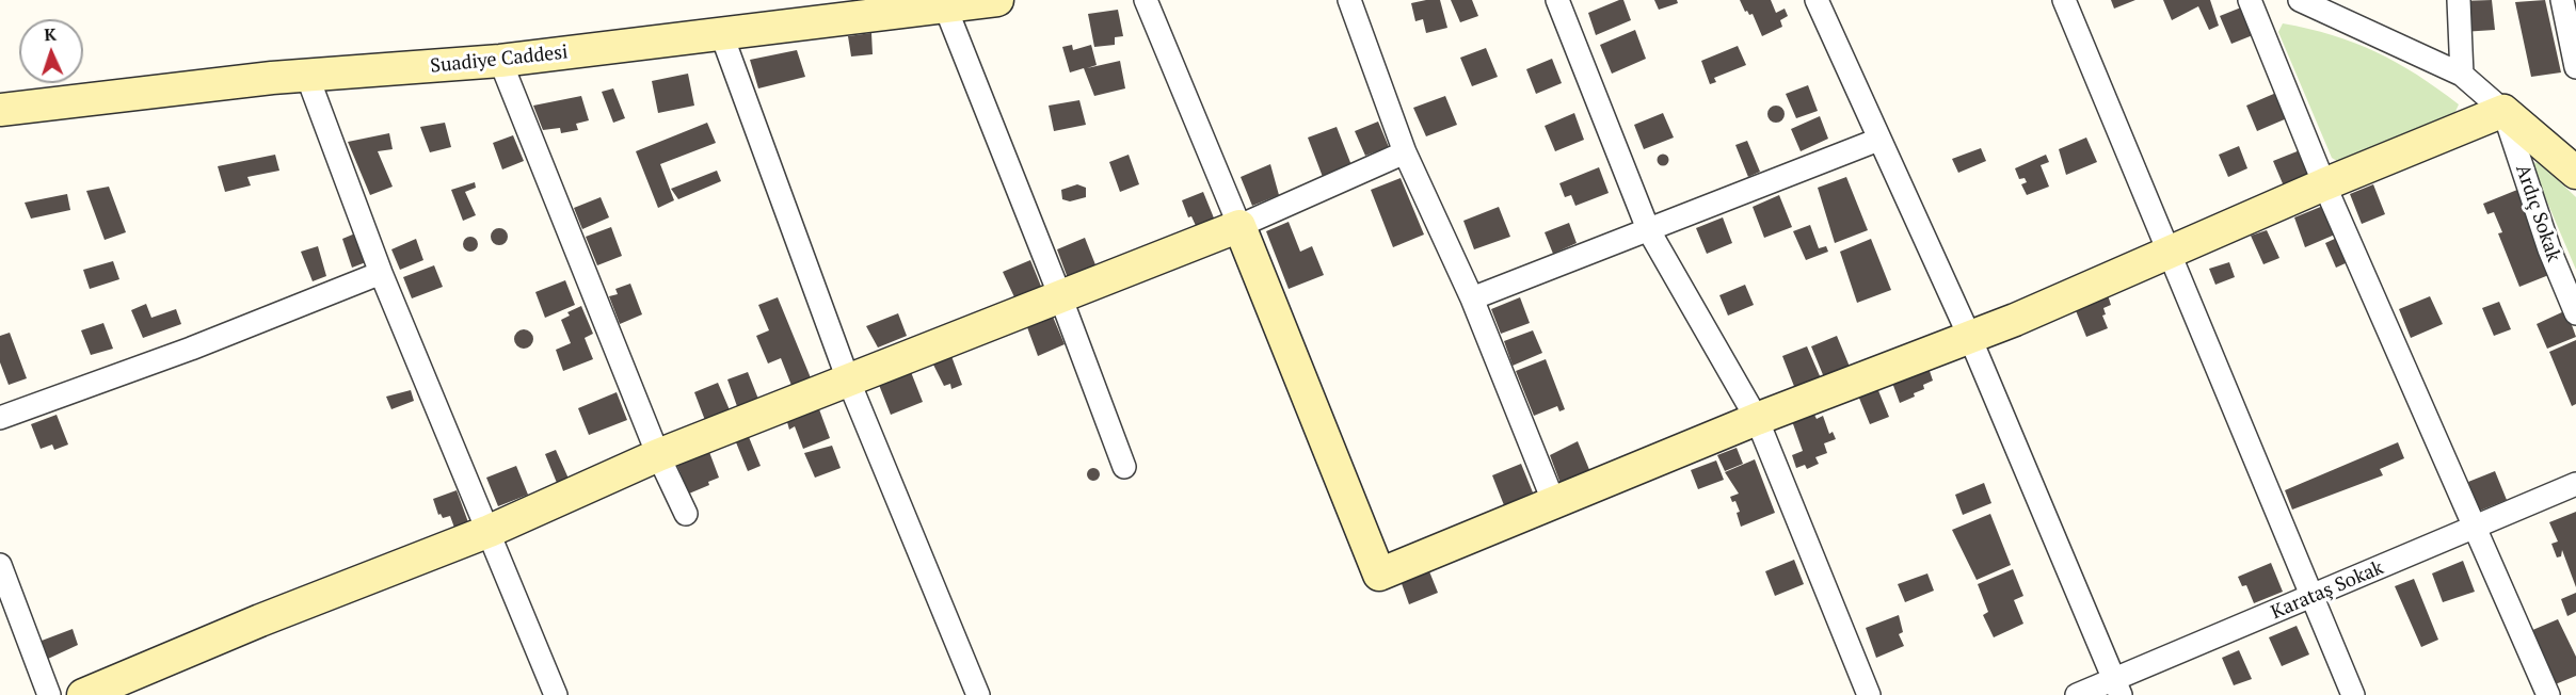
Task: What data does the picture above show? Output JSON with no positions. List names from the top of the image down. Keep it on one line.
{"streets":{"street":["Suadiye Caddesi","Ardıç Sokak","Karataş Sokak"]},"north":"top"}
